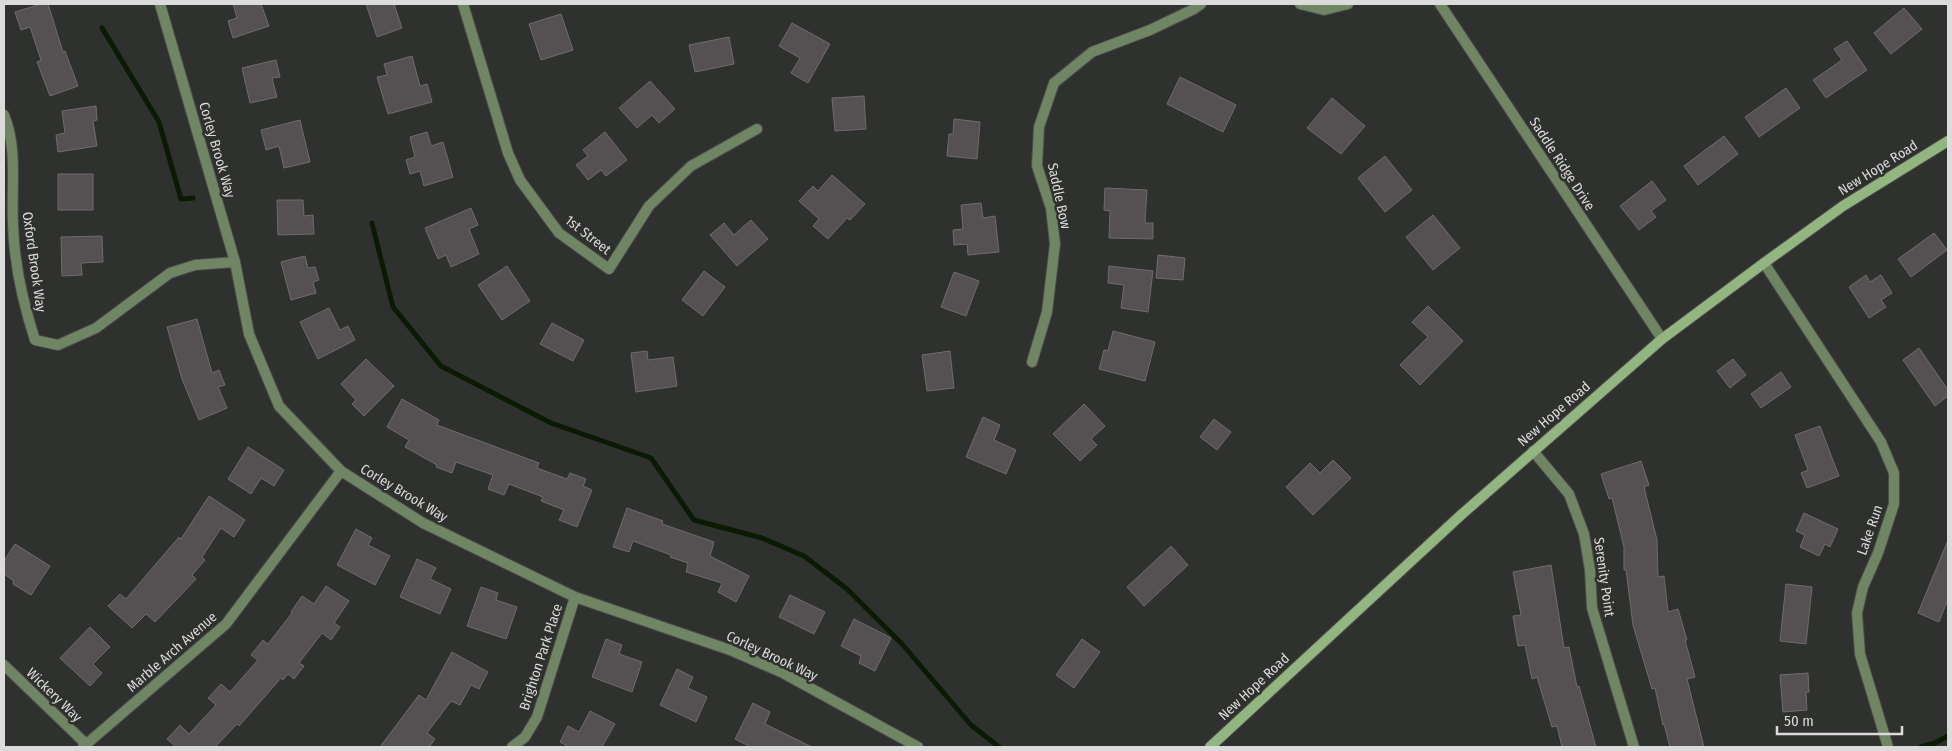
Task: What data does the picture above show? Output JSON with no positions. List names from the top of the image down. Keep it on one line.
{"streets":{"street":["Corley Brook Way","Saddle Ridge Drive","New Hope Road","Saddle Bow","1st Street","Oxford Brook Way","Lake Run","Serenity Point","Marble Arch Avenue","Brighton Park Place","Wickery Way"]},"crossings":[["Corley Brook Way","Oxford Brook Way"],["Corley Brook Way","Marble Arch Avenue"],["Corley Brook Way","Brighton Park Place"],["Saddle Ridge Drive","New Hope Road"],["New Hope Road","Lake Run"],["New Hope Road","Serenity Point"],["Marble Arch Avenue","Wickery Way"]],"scale_bar":"50 m"}
